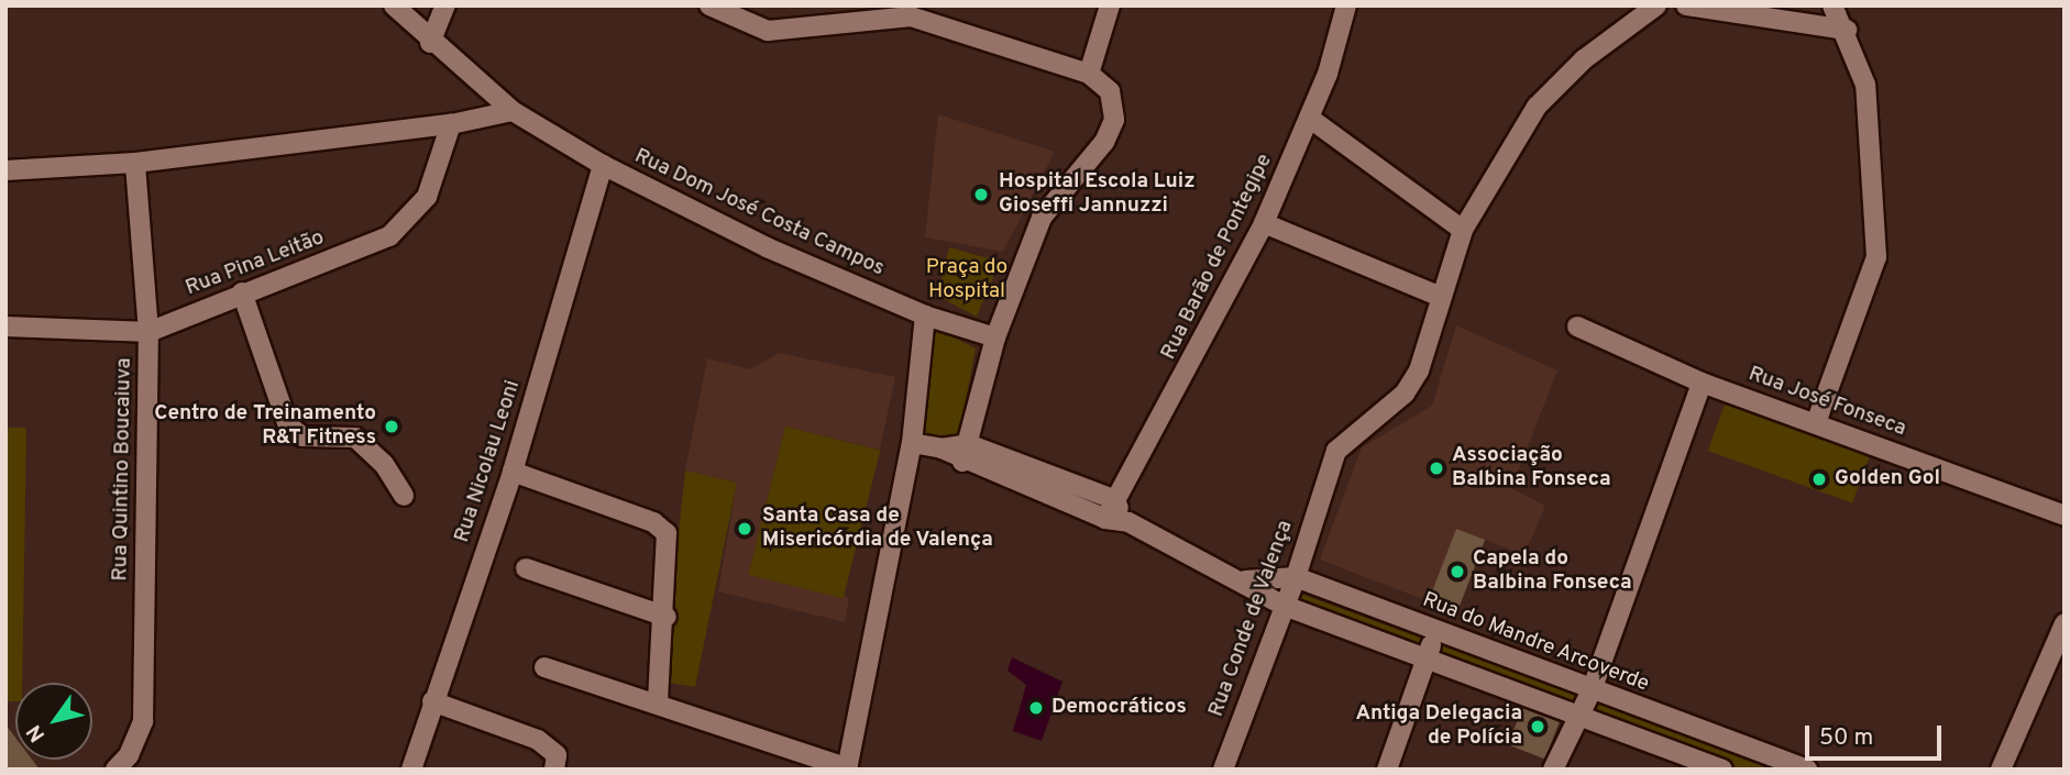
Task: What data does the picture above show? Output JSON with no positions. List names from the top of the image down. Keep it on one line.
{"streets":{"street":["Rua Dom José Costa Campos","Rua Barão de Pontegipe","Rua Pina Leitão","Rua José Fonseca","Rua Nicolau Leoni","Rua Quintino Boucaiuva","Rua Conde de Valença","Rua do Mandre Arcoverde"]},"crossings":[["Rua Dom José Costa Campos","Rua Nicolau Leoni"],["Rua Pina Leitão","Rua Quintino Boucaiuva"],["Rua Conde de Valença","Rua do Mandre Arcoverde"]],"parks":["Praça do Hospital"],"places":["Hospital Escola Luiz Gioseffi Jannuzzi","Centro de Treinamento R&T Fitness","Associação Balbina Fonseca","Golden Gol","Santa Casa de Misericórdia de Valença","Capela do Balbina Fonseca","Democráticos","Antiga Delegacia de Polícia"],"scale_bar":"50 m","north":"bottom left"}
